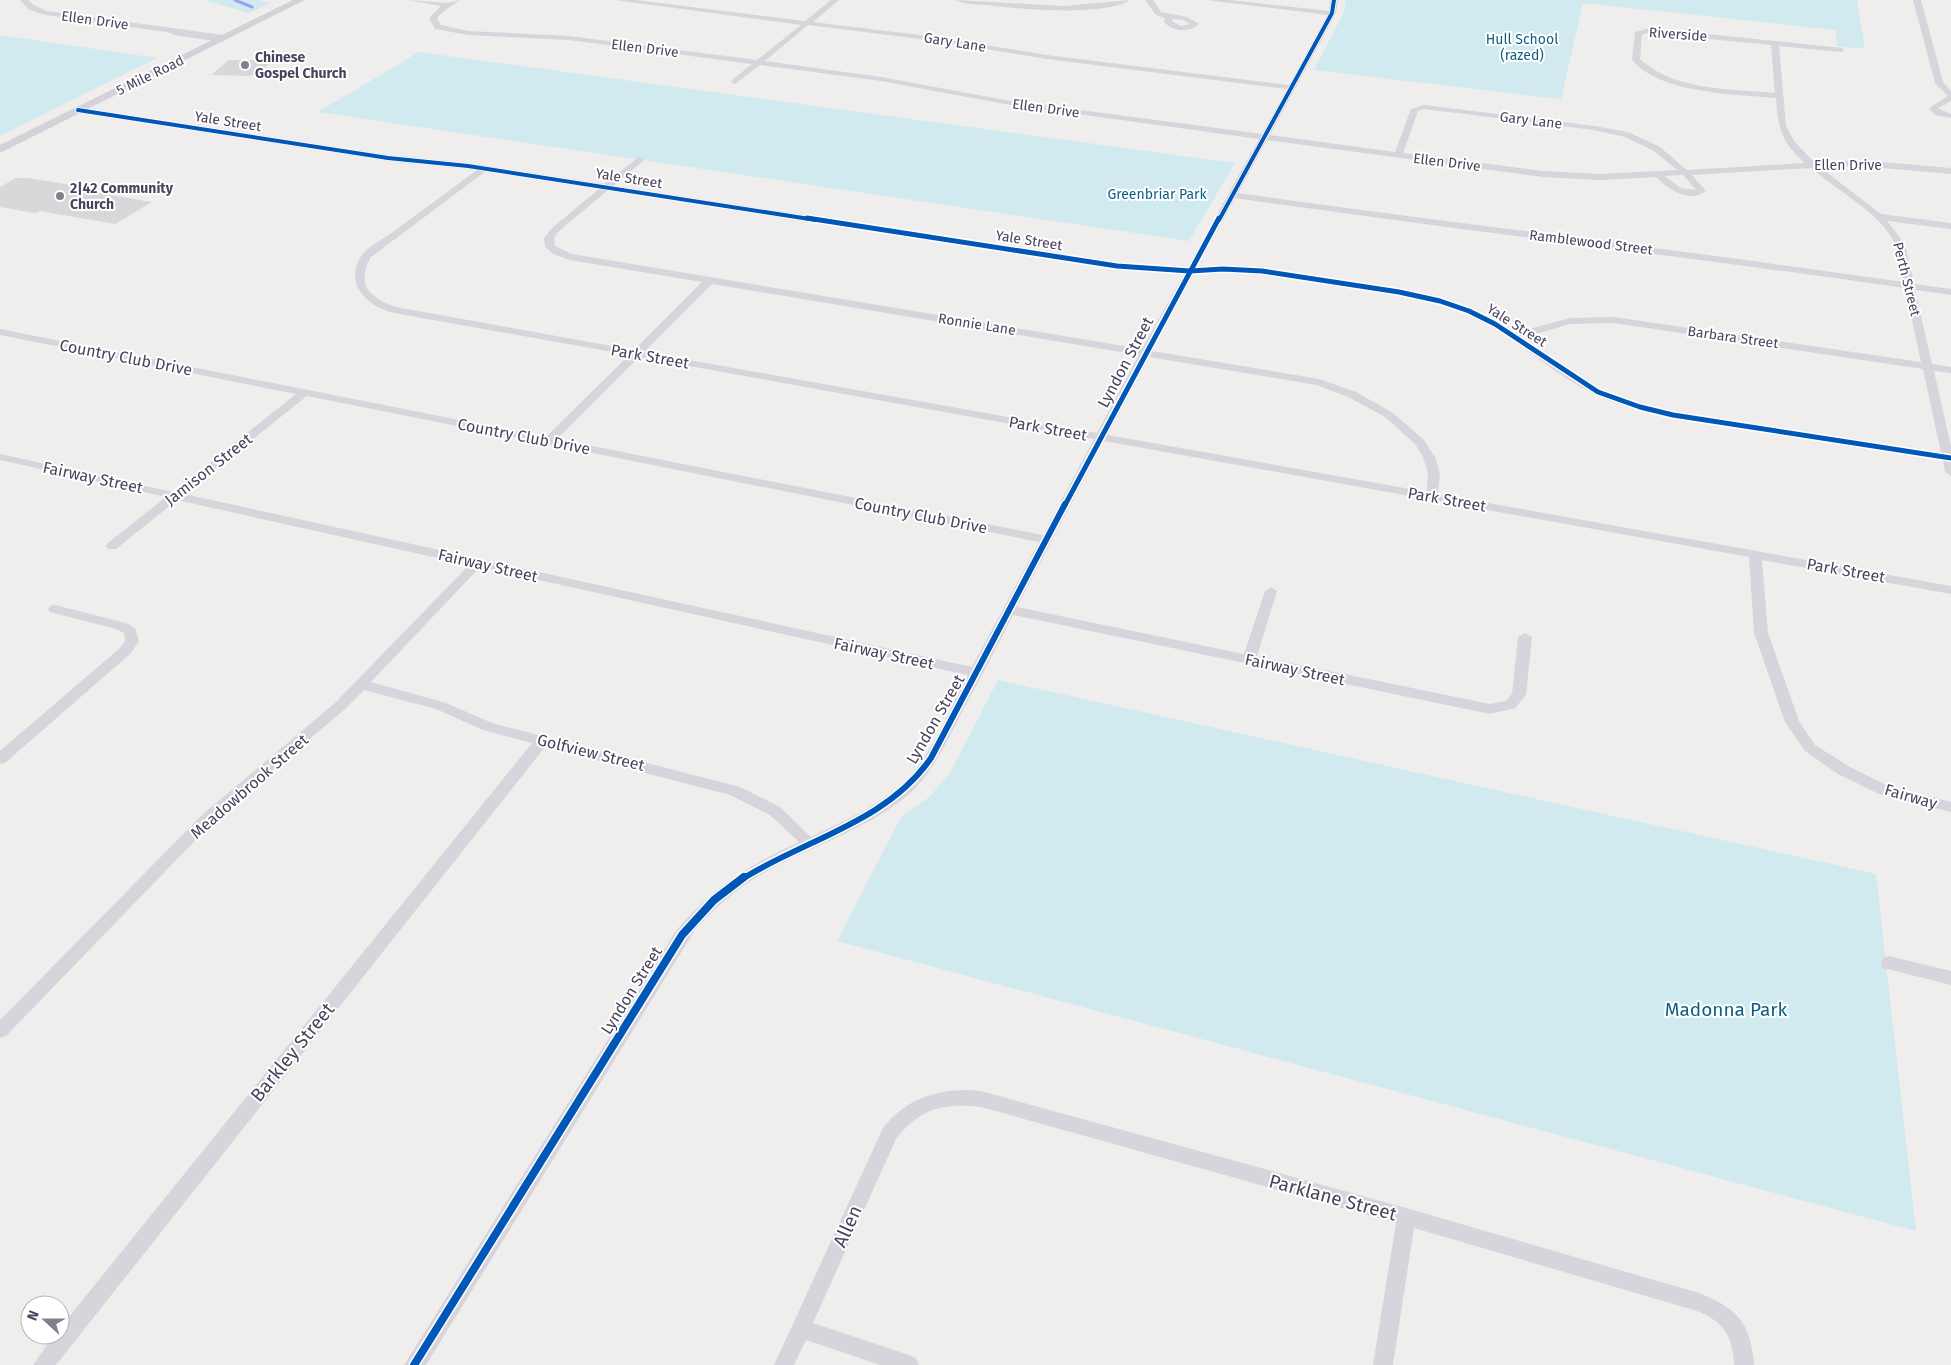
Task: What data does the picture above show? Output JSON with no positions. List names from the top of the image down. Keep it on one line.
{"streets":{"main road":["5 Mile Road"],"street":["Ellen Drive","Riverside","Gary Lane","Yale Street","Ramblewood Street","Perth Street","Ronnie Lane","Barbara Street","Park Street","Country Club Drive","Lyndon Street","Jamison Street","Fairway Street","Golfview Street","Meadowbrook Street","Fairway","Barkley Street","Parklane Street","Allen"]},"crossings":[["Ellen Drive","Gary Lane"],["Ellen Drive","5 Mile Road"],["Ellen Drive","Perth Street"],["Ellen Drive","Lyndon Street"],["Riverside","Perth Street"],["Gary Lane","Lyndon Street"],["5 Mile Road","Yale Street"],["Yale Street","Perth Street"],["Yale Street","Ronnie Lane"],["Yale Street","Barbara Street"],["Yale Street","Park Street"],["Yale Street","Lyndon Street"],["Ramblewood Street","Perth Street"],["Ramblewood Street","Lyndon Street"],["Perth Street","Barbara Street"],["Ronnie Lane","Park Street"],["Ronnie Lane","Lyndon Street"],["Park Street","Lyndon Street"],["Park Street","Fairway"],["Country Club Drive","Lyndon Street"],["Country Club Drive","Jamison Street"],["Lyndon Street","Fairway Street"],["Lyndon Street","Golfview Street"],["Jamison Street","Fairway Street"],["Fairway Street","Meadowbrook Street"],["Golfview Street","Meadowbrook Street"],["Golfview Street","Barkley Street"],["Parklane Street","Allen"]],"parks":["Hull School (razed)","Greenbriar Park","Madonna Park"],"places":["Chinese Gospel Church","2|42 Community Church"],"north":"left"}
